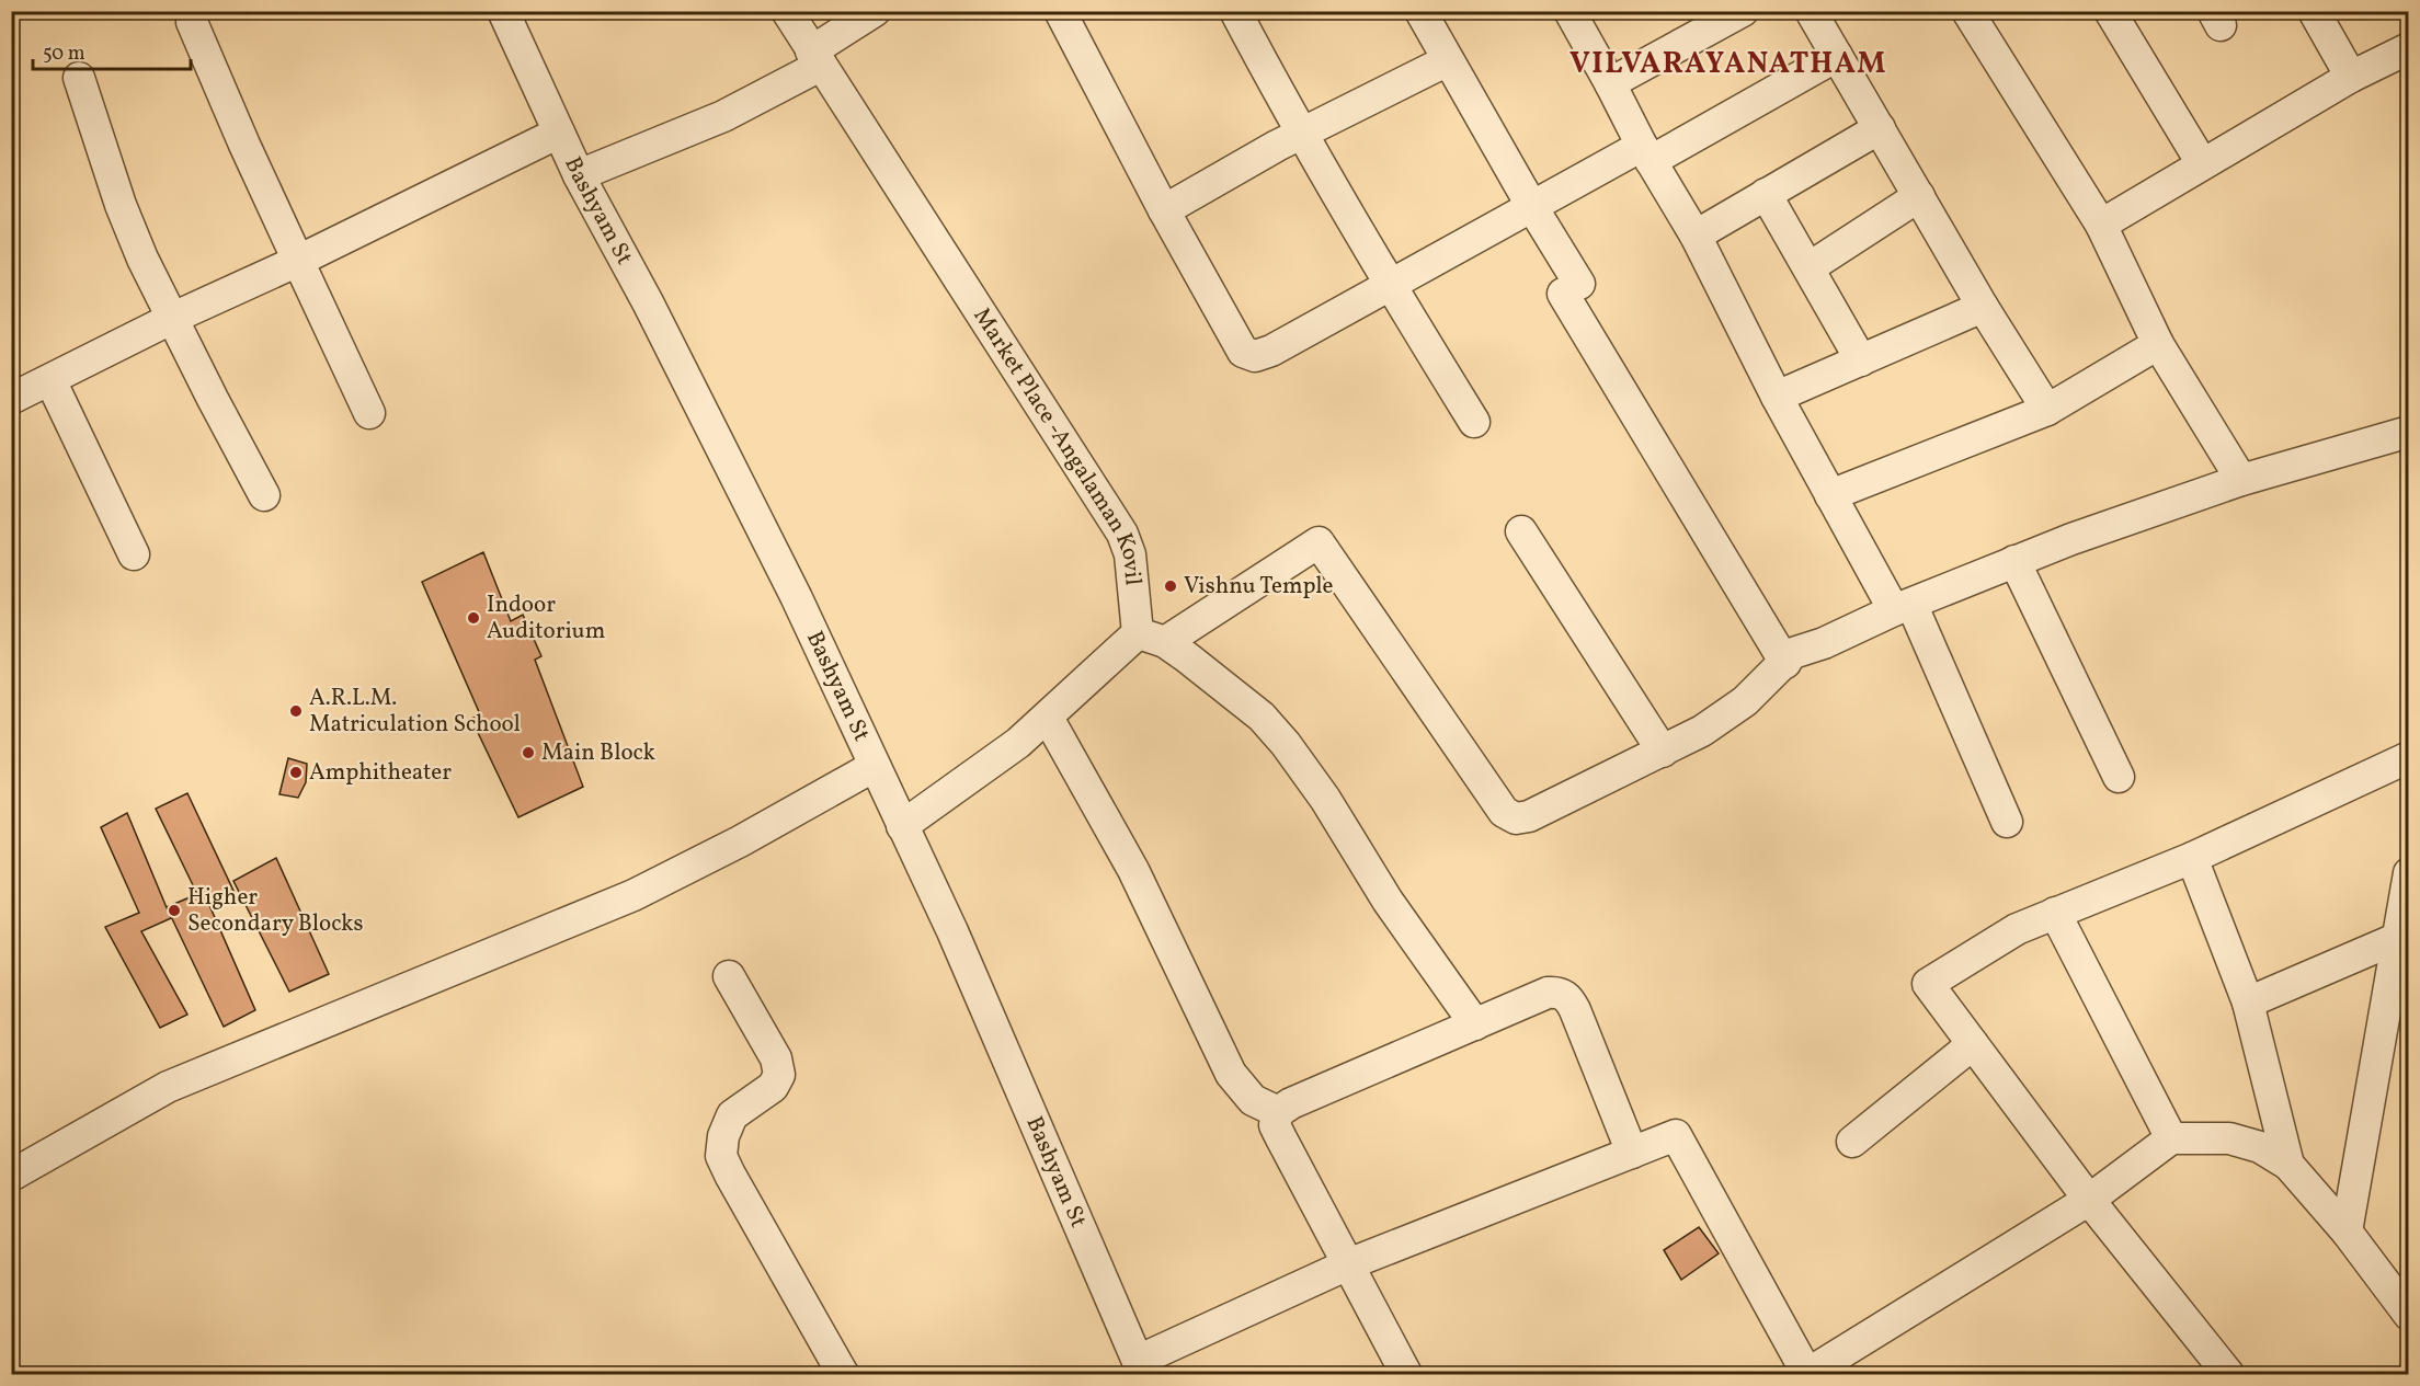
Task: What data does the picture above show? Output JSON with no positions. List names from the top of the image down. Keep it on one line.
{"streets":{"street":["Bashyam St","Market Place -Angalaman Kovil"]},"districts":["VILVARAYANATHAM"],"places":["Vishnu Temple","Indoor Auditorium","A.R.L.M. Matriculation School","Main Block","Amphitheater","Higher Secondary Blocks"],"scale_bar":"50 m"}
